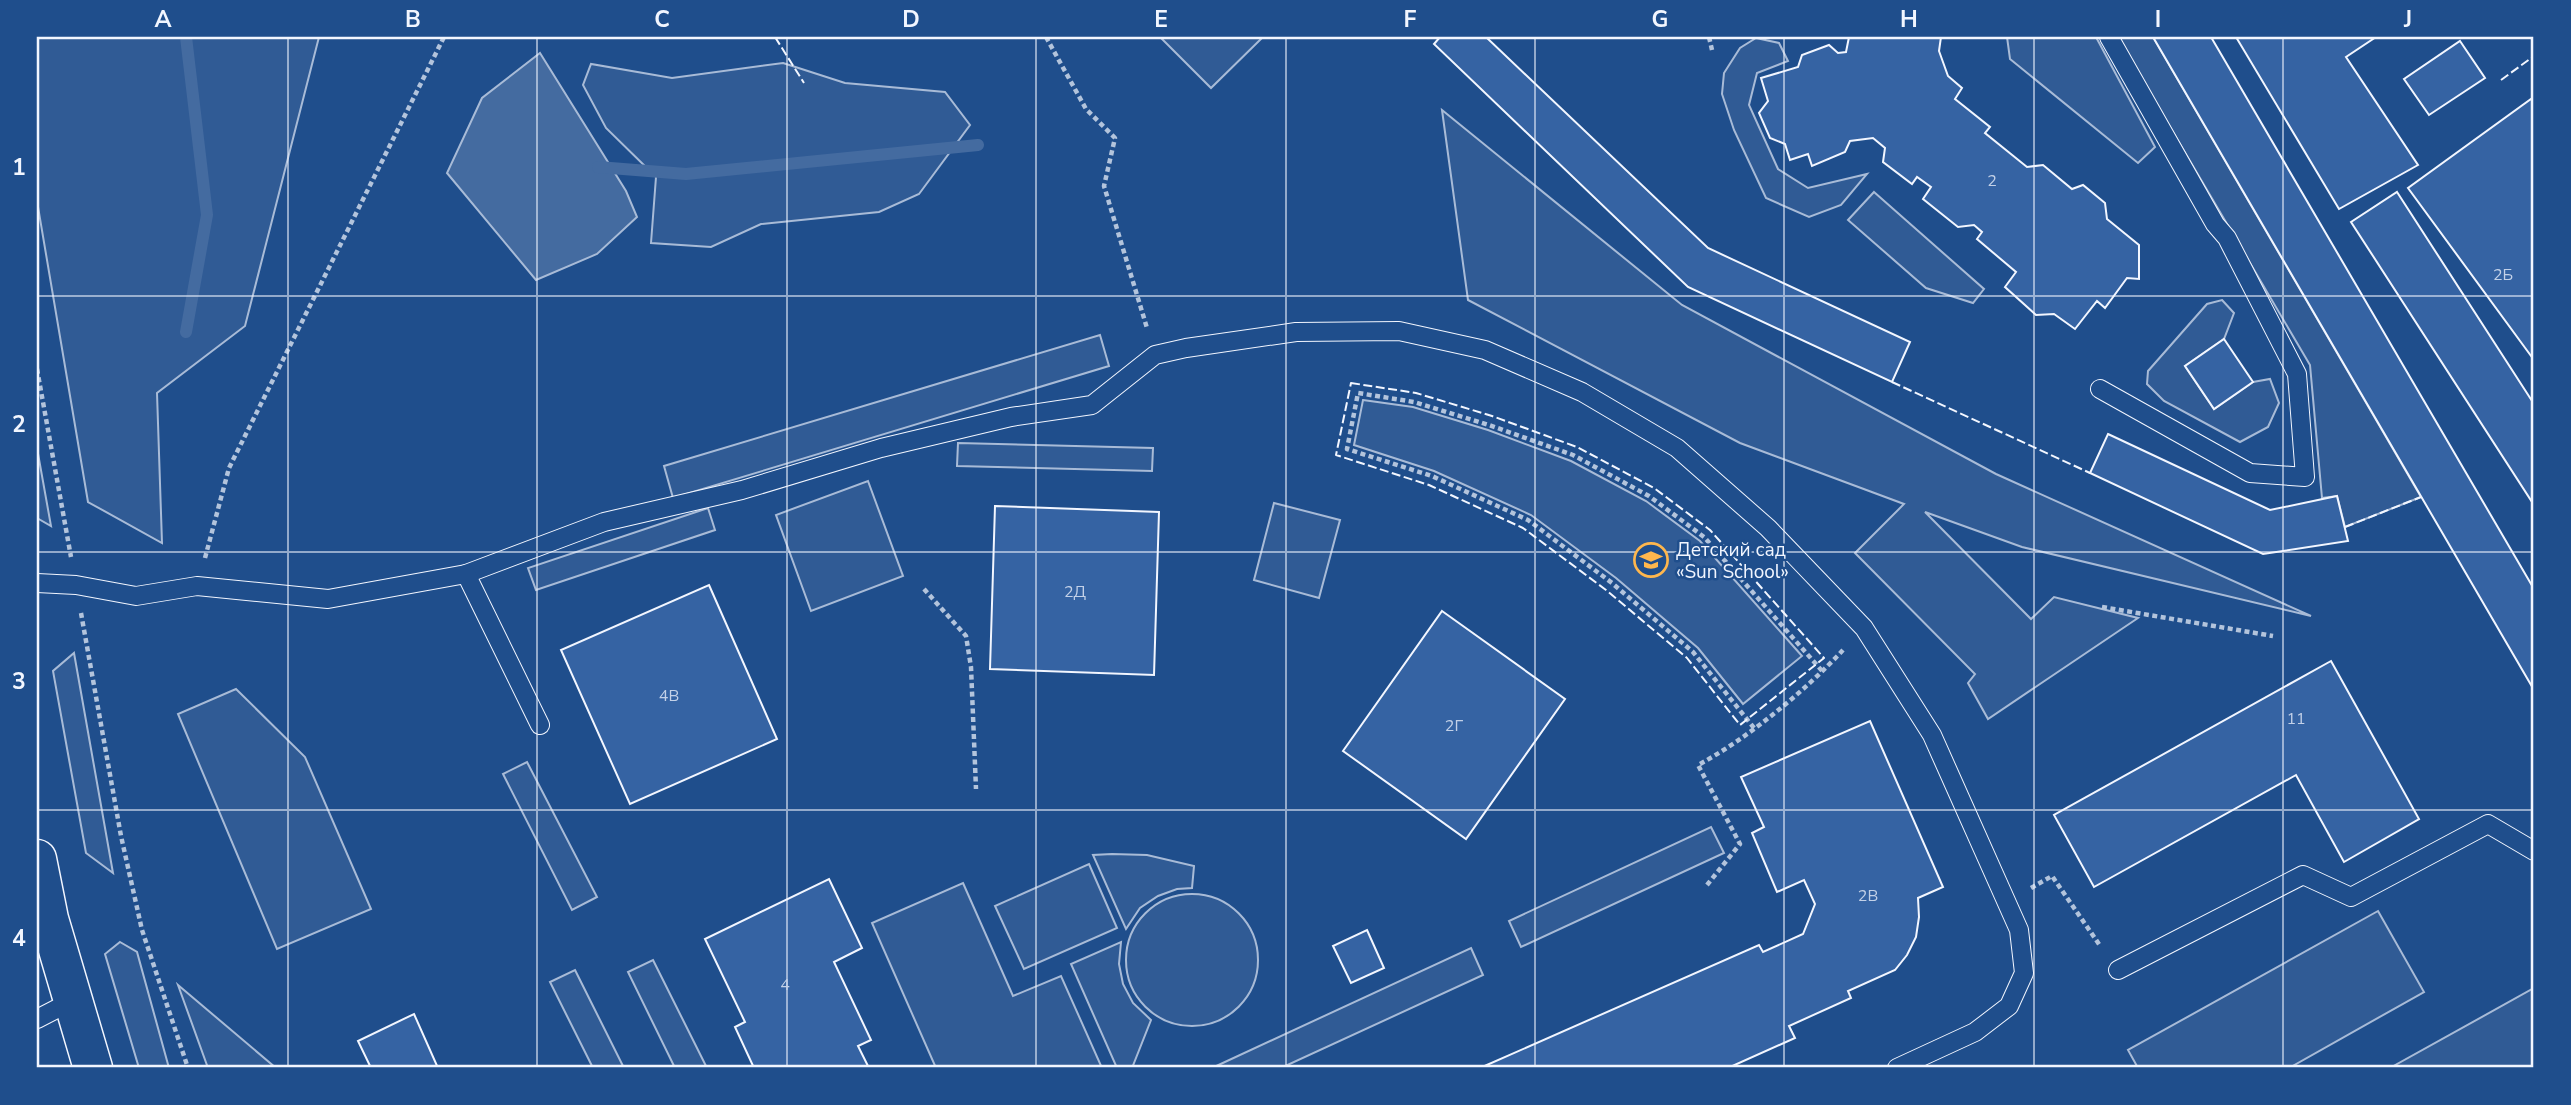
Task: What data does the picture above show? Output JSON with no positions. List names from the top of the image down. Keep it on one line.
{"places":{"school or university":["Детский сад «Sun School»"]},"house_numbers":["2","2Б","2Д","4В","11","2Г","2В","4"],"grid":{"columns":["A","B","C","D","E","F","G","H","I","J"],"rows":["1","2","3","4"]}}
